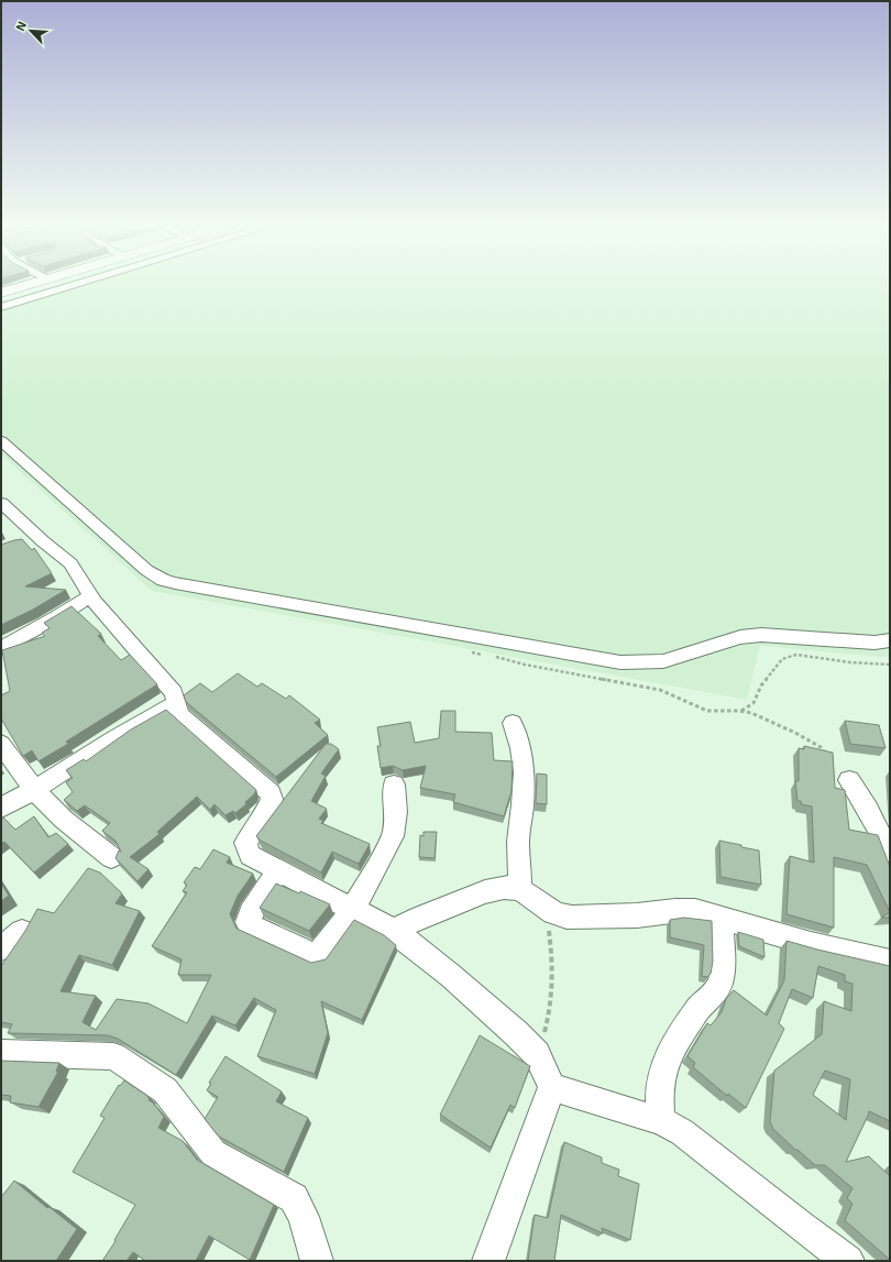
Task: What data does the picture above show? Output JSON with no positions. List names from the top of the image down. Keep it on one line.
{"north":"top left"}
